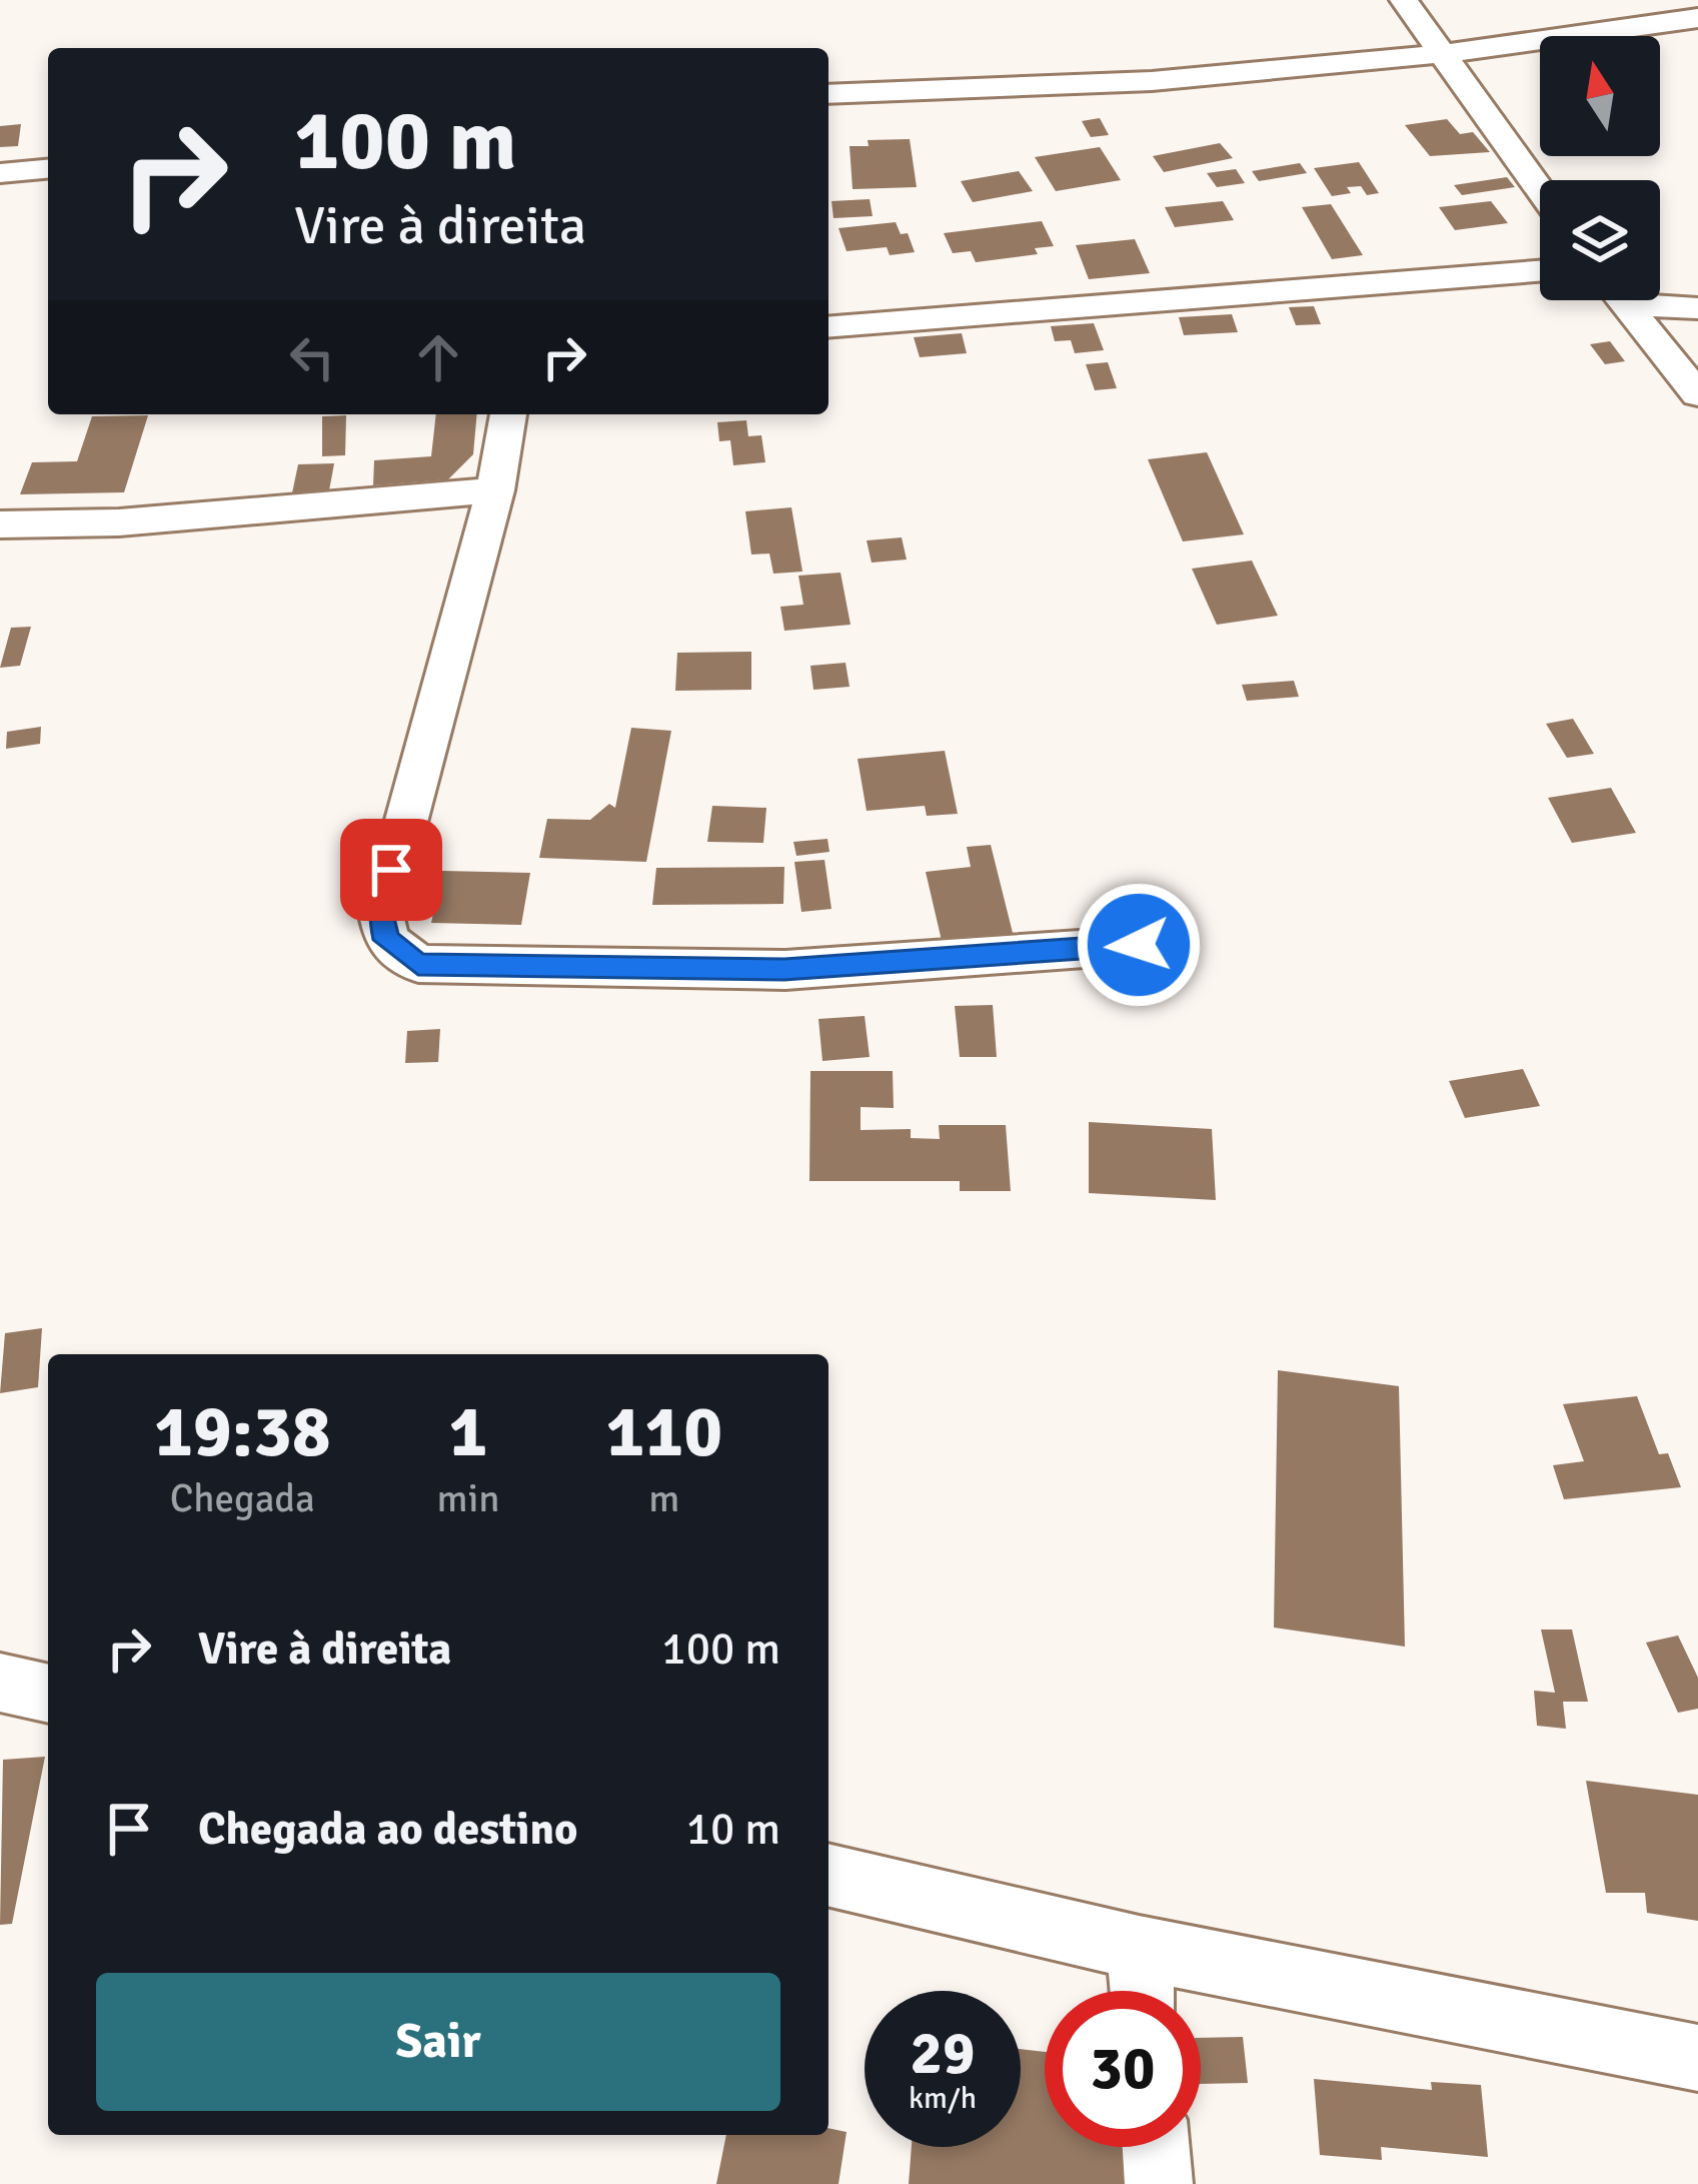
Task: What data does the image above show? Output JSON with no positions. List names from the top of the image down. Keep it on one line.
{"north":"top","page":{"turn":["100 m","Vire à direita"],"eta":["19:38","Chegada","1","min","110","m"],"list":[{"name":"Vire à direita","value":"100 m"},{"name":"Chegada ao destino","value":"10 m"}],"buttons":"Sair","speed":"29 km/h","limit":"30"}}
